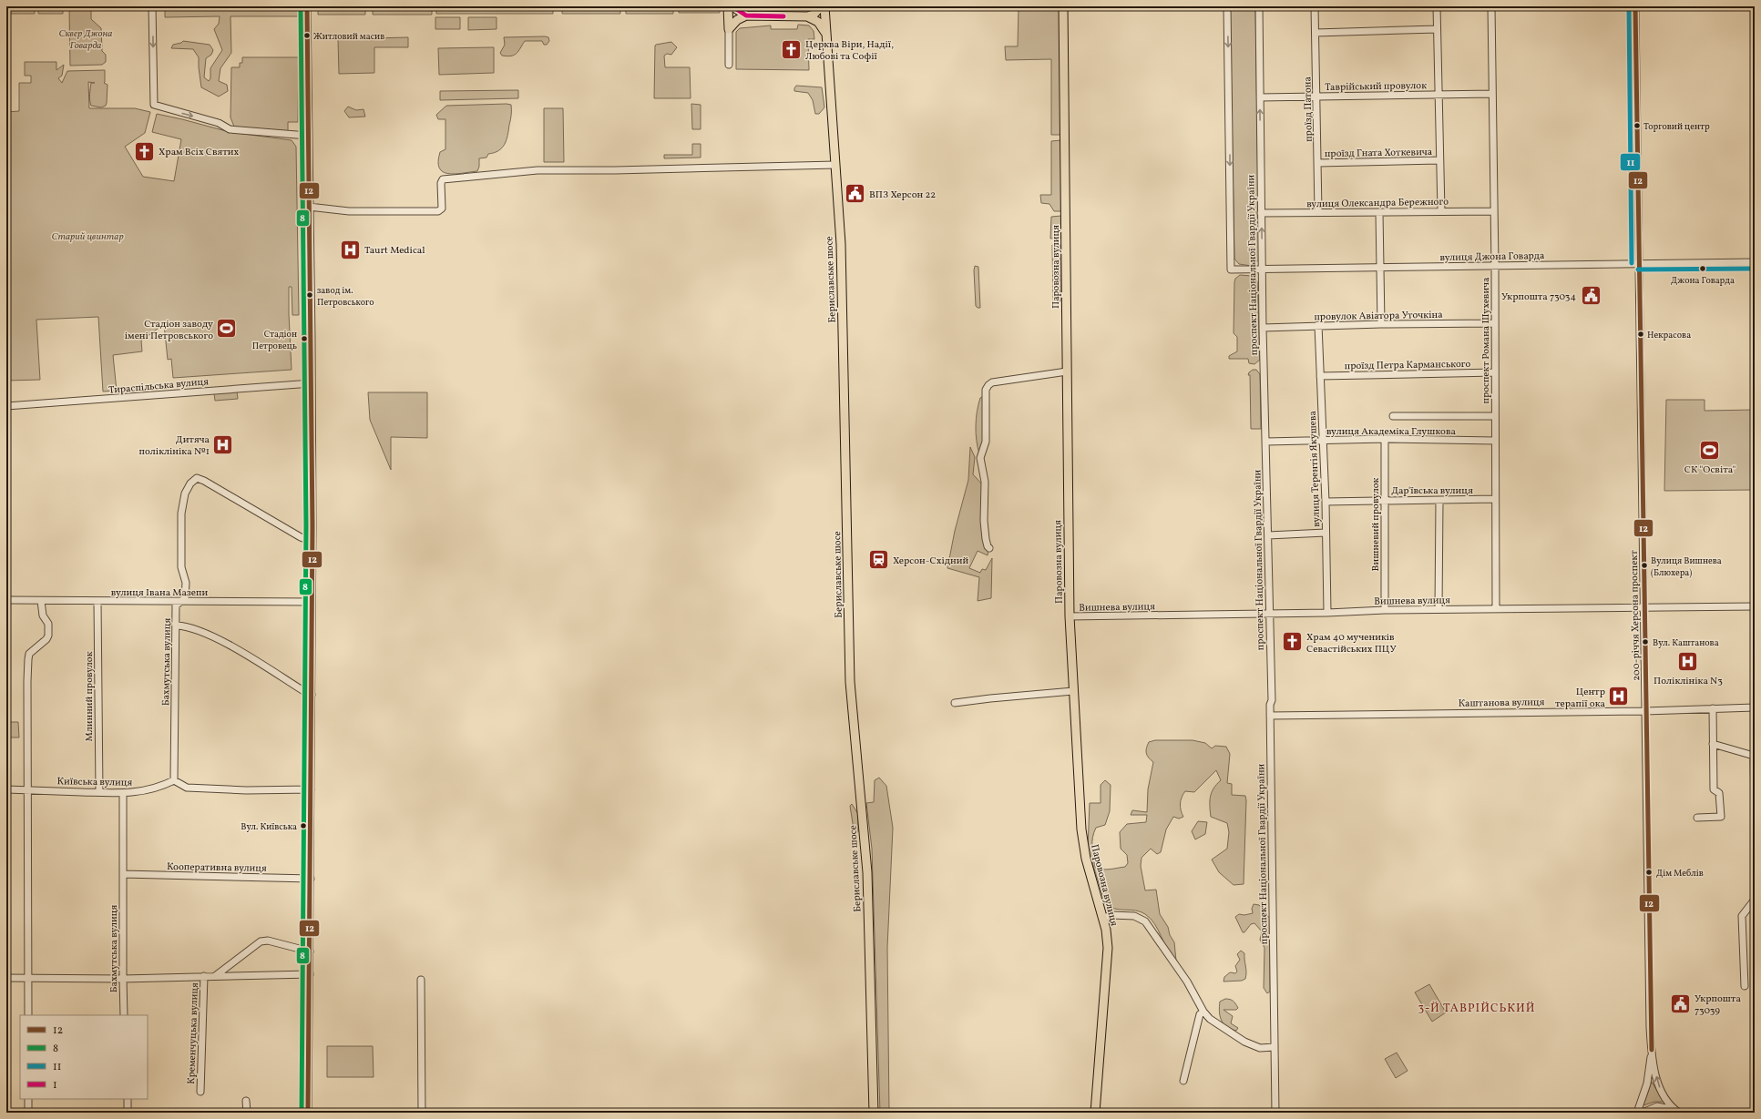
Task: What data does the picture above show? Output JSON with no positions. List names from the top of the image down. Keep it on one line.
{"streets":{"main road":["Паровозна вулиця","Бериславське шосе"],"street":["Таврійський провулок","проїзд Патона","проїзд Гната Хоткевича","вулиця Олександра Бережного","вулиця Джона Говарда","проспект Національної Гвардії України","провулок Авіатора Уточкіна","проспект Романа Шухевича","проїзд Петра Карманського","Тираспільська вулиця","вулиця Академіка Глушкова","вулиця Терентія Якушева","Дар'ївська вулиця","Вишневий провулок","вулиця Івана Мазепи","Вишнева вулиця","200-річчя Херсона проспект","Бахмутська вулиця","Млинний провулок","Каштанова вулиця","Київська вулиця","Кооперативна вулиця","Кременчуцька вулиця"]},"crossings":[["Таврійський провулок","проїзд Патона"],["Таврійський провулок","проспект Національної Гвардії України"],["Таврійський провулок","проспект Романа Шухевича"],["проїзд Патона","проїзд Гната Хоткевича"],["проїзд Патона","вулиця Олександра Бережного"],["вулиця Олександра Бережного","проспект Національної Гвардії України"],["вулиця Олександра Бережного","проспект Романа Шухевича"],["вулиця Джона Говарда","проспект Національної Гвардії України"],["вулиця Джона Говарда","проспект Романа Шухевича"],["вулиця Джона Говарда","200-річчя Херсона проспект"],["проспект Національної Гвардії України","провулок Авіатора Уточкіна"],["проспект Національної Гвардії України","вулиця Академіка Глушкова"],["проспект Національної Гвардії України","Вишнева вулиця"],["проспект Національної Гвардії України","Каштанова вулиця"],["Паровозна вулиця","Вишнева вулиця"],["провулок Авіатора Уточкіна","проспект Романа Шухевича"],["провулок Авіатора Уточкіна","вулиця Терентія Якушева"],["проспект Романа Шухевича","проїзд Петра Карманського"],["проспект Романа Шухевича","вулиця Академіка Глушкова"],["проспект Романа Шухевича","Дар'ївська вулиця"],["проспект Романа Шухевича","Вишнева вулиця"],["проїзд Петра Карманського","вулиця Терентія Якушева"],["вулиця Академіка Глушкова","вулиця Терентія Якушева"],["вулиця Академіка Глушкова","Вишневий провулок"],["вулиця Терентія Якушева","Дар'ївська вулиця"],["вулиця Терентія Якушева","Вишнева вулиця"],["Дар'ївська вулиця","Вишневий провулок"],["Вишневий провулок","Вишнева вулиця"],["вулиця Івана Мазепи","Бахмутська вулиця"],["вулиця Івана Мазепи","Млинний провулок"],["Вишнева вулиця","200-річчя Херсона проспект"],["200-річчя Херсона проспект","Каштанова вулиця"],["Бахмутська вулиця","Київська вулиця"],["Бахмутська вулиця","Кооперативна вулиця"],["Бахмутська вулиця","Кременчуцька вулиця"],["Млинний провулок","Київська вулиця"]],"districts":["3-Й ТАВРІЙСЬКИЙ"],"parks":["Сквер Джона Говарда","Старий цвинтар"],"places":{"other":["Житловий масив","Торговий центр","Джона Говарда","завод ім. Петровського","Некрасова","Стадіон Петровець","Вулиця Вишнева (Блюхера)","Вул. Каштанова","Вул. Київська","Дім Меблів"],"church":["Церква Віри, Надії, Любові та Софії","Храм Всіх Святих","Храм 40 мучеників Севастійських ПЦУ"],"public building":["ВПЗ Херсон 22","Укрпошта 73034","Укрпошта 73039"],"hospital":["Taurt Medical","Дитяча поліклініка №1","Поліклініка N3","Центр терапії ока"],"sports":["Стадіон заводу імені Петровського","СК \"Освіта\""],"station":["Херсон-Східний"]},"lines":["transit line 12","transit line 8","transit line 11","transit line 1"],"legend":["12","8","11","1"]}
